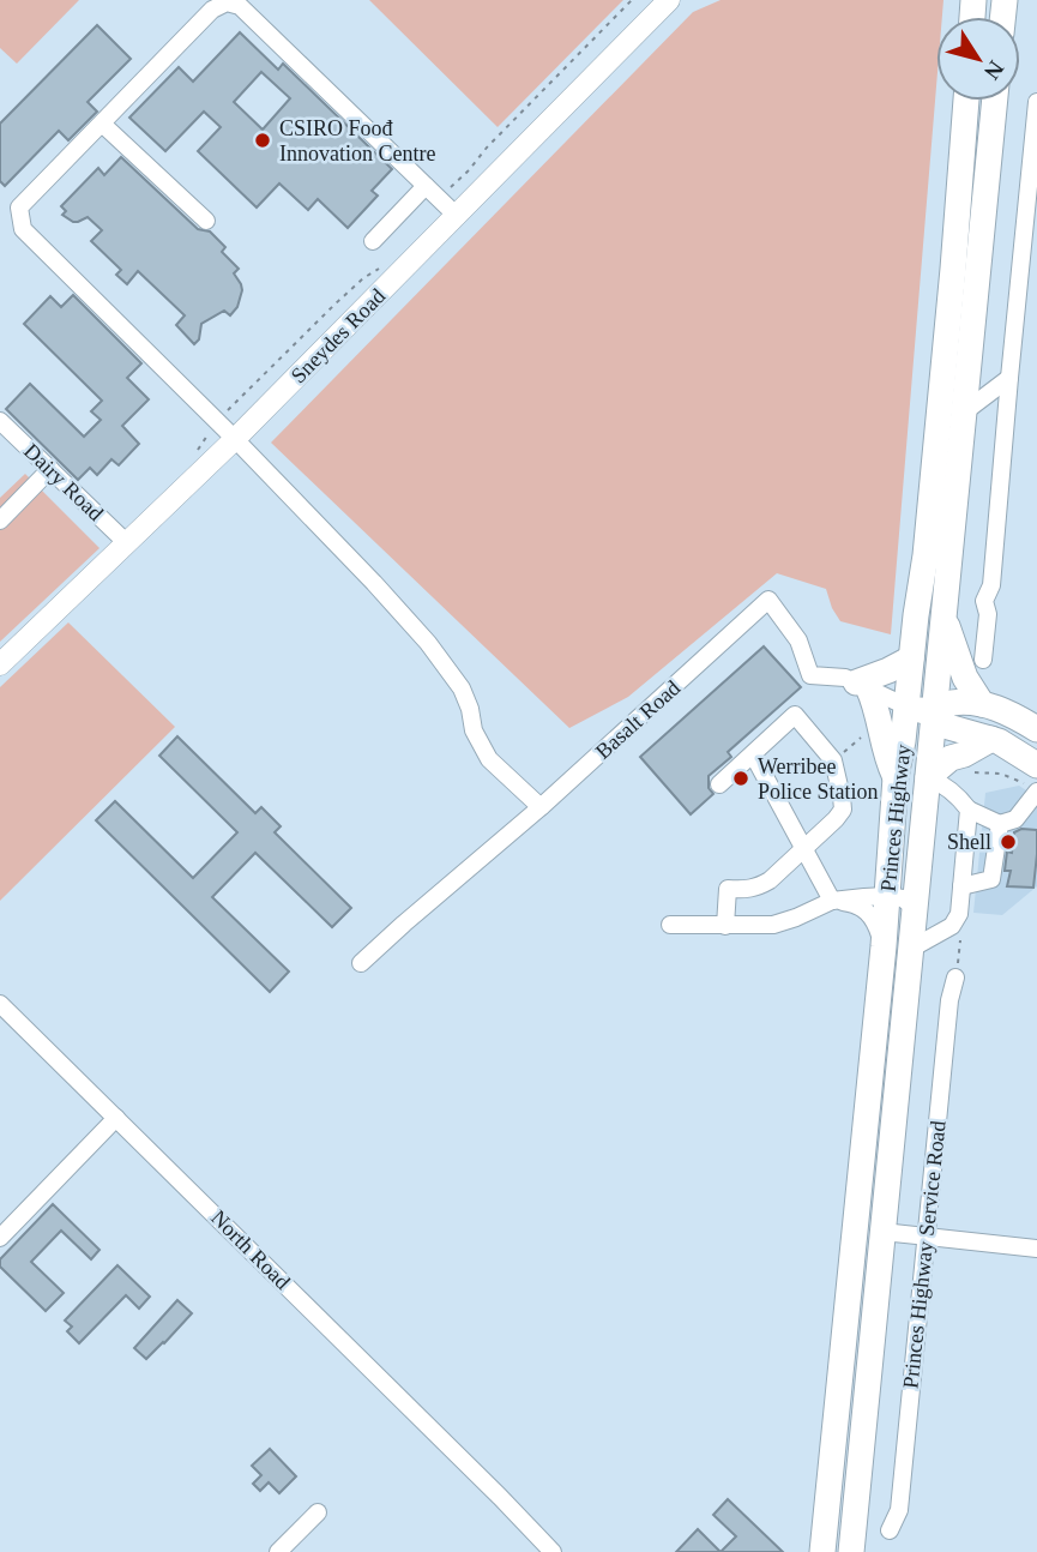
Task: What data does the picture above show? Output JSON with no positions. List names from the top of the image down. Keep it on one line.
{"streets":{"highway":["Princes Highway"],"main road":["Sneydes Road"],"street":["Dairy Road","Basalt Road","North Road","Princes Highway Service Road"]},"crossings":[["Sneydes Road","Dairy Road"],["Basalt Road","Princes Highway"]],"places":["CSIRO Foođ Innovation Centre","Werribee Police Station","Shell"],"north":"bottom right"}
